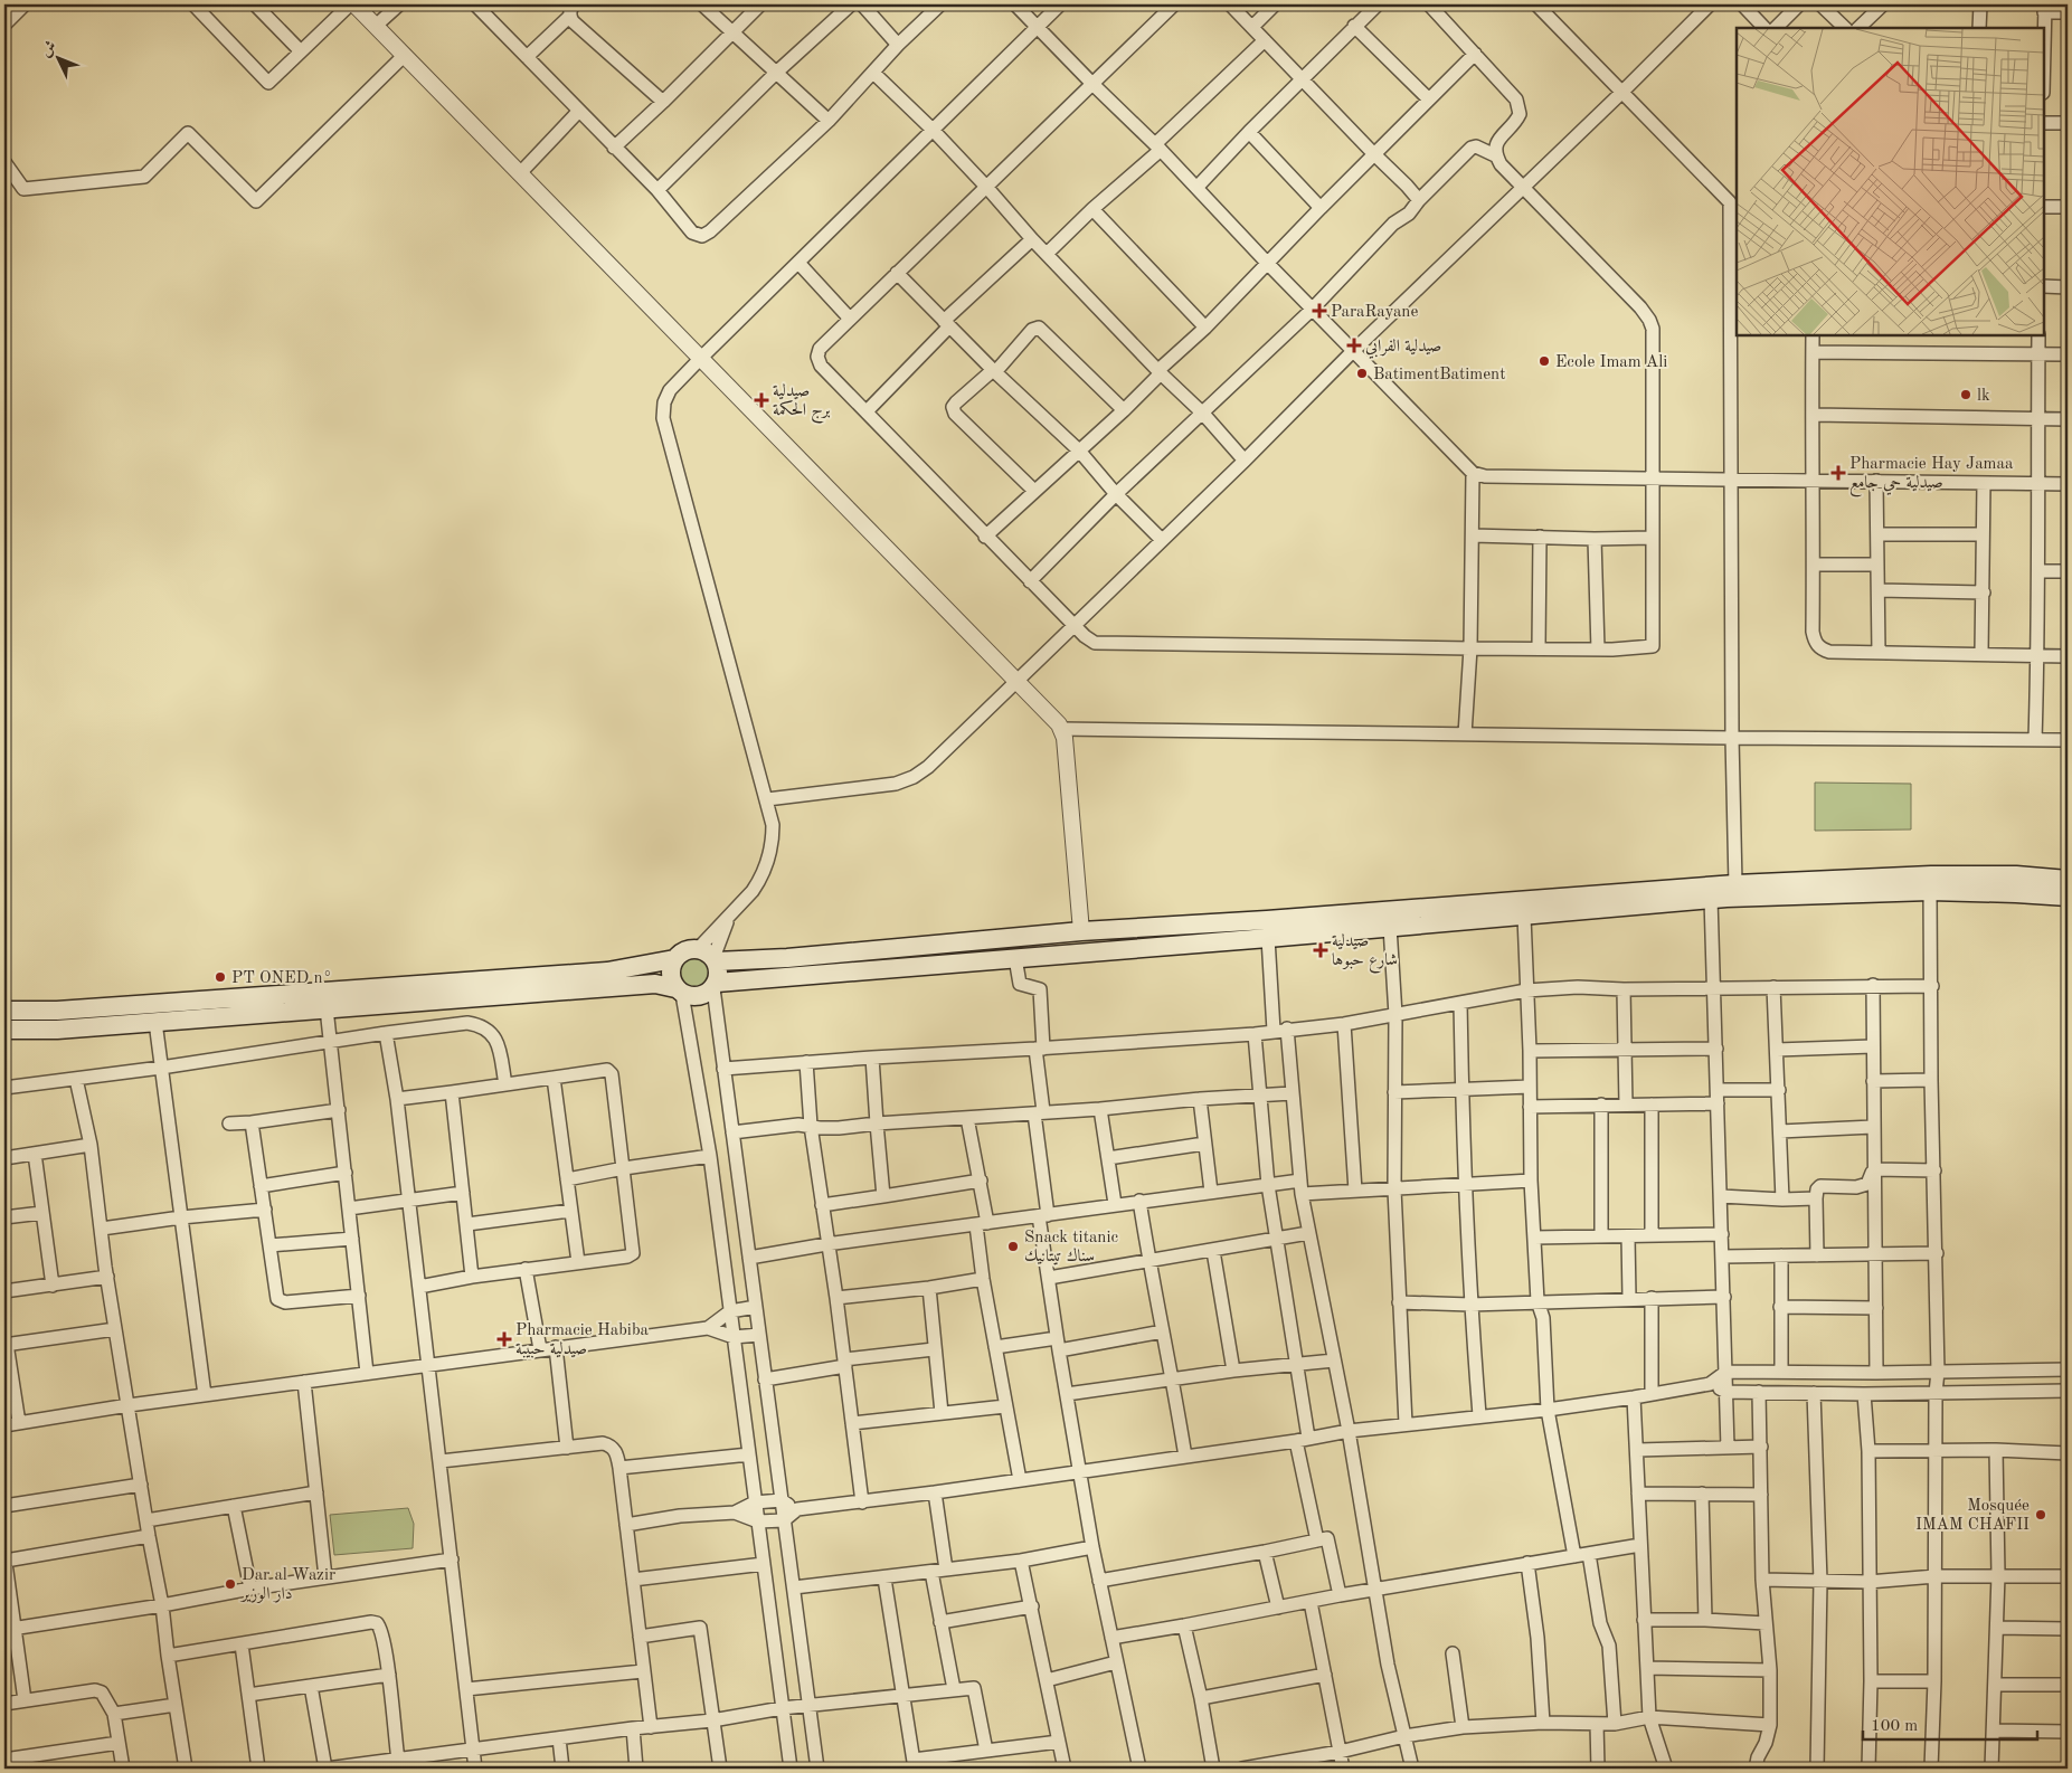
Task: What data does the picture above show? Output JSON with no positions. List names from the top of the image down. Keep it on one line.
{"places":{"health":["ParaRayane","صيدلية الفرابي","صيدلية برج الحكمة","Pharmacie Hay Jamaa صيدلية حي جامع","صيدلية شارع حبوها","Pharmacie Habiba صيدلية حبيبة"],"other":["Ecole Imam Ali","BatimentBatiment","lk","PT ONED n°","Snack titanic سناك تيتانيك","Mosquée IMAM CHAFII","Dar al Wazir دار الوزير"]},"scale_bar":"100 m","north":"top left"}
